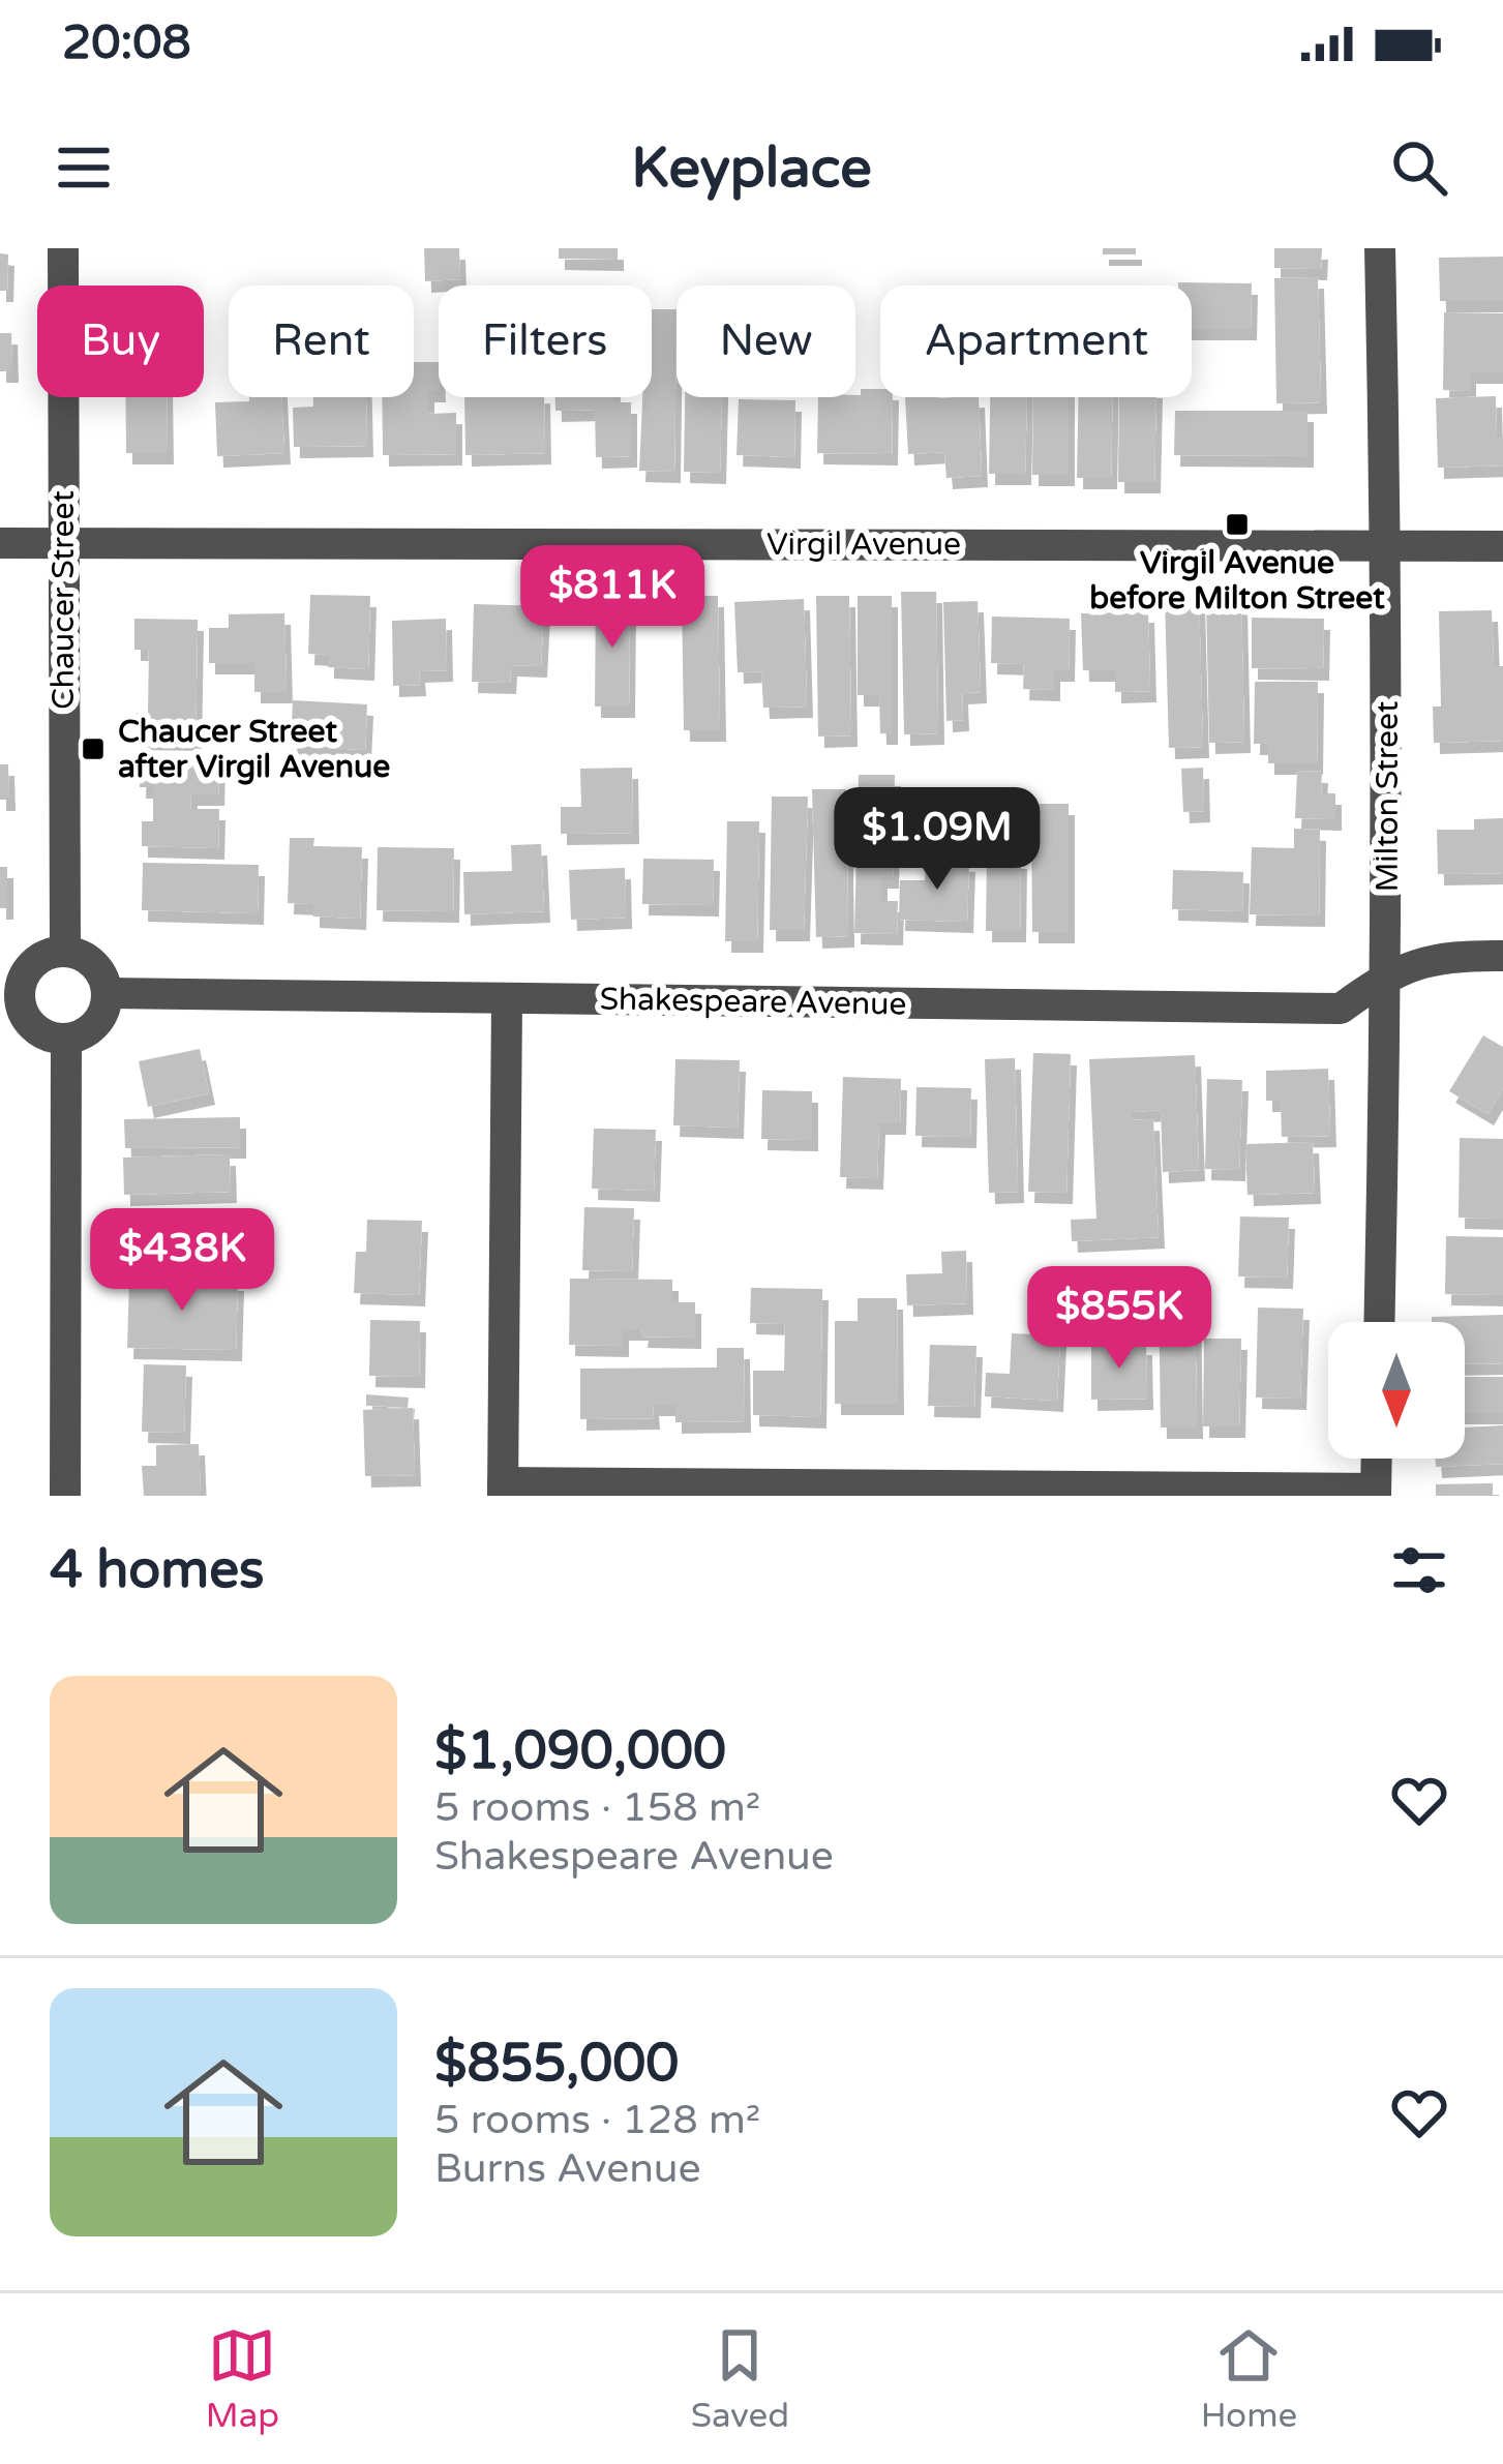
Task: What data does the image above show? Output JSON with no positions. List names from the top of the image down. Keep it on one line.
{"streets":{"street":["Virgil Avenue","Chaucer Street","Milton Street","Shakespeare Avenue"]},"crossings":[["Virgil Avenue","Chaucer Street"],["Virgil Avenue","Milton Street"],["Chaucer Street","Shakespeare Avenue"],["Milton Street","Shakespeare Avenue"]],"places":{"transit":["Virgil Avenue before Milton Street","Chaucer Street after Virgil Avenue"]},"north":"bottom","page":{"status":"20:08","header":"Keyplace","chip":["Buy","Rent","Filters","New","Apartment"],"price":["$811K","$1.09M","$438K","$855K"],"heading":"4 homes","list":[{"name":"$1,090,000","note":"5 rooms · 158 m² · Shakespeare Avenue"},{"name":"$855,000","note":"5 rooms · 128 m² · Burns Avenue"}],"tabs":["Map","Saved","Home"]}}
